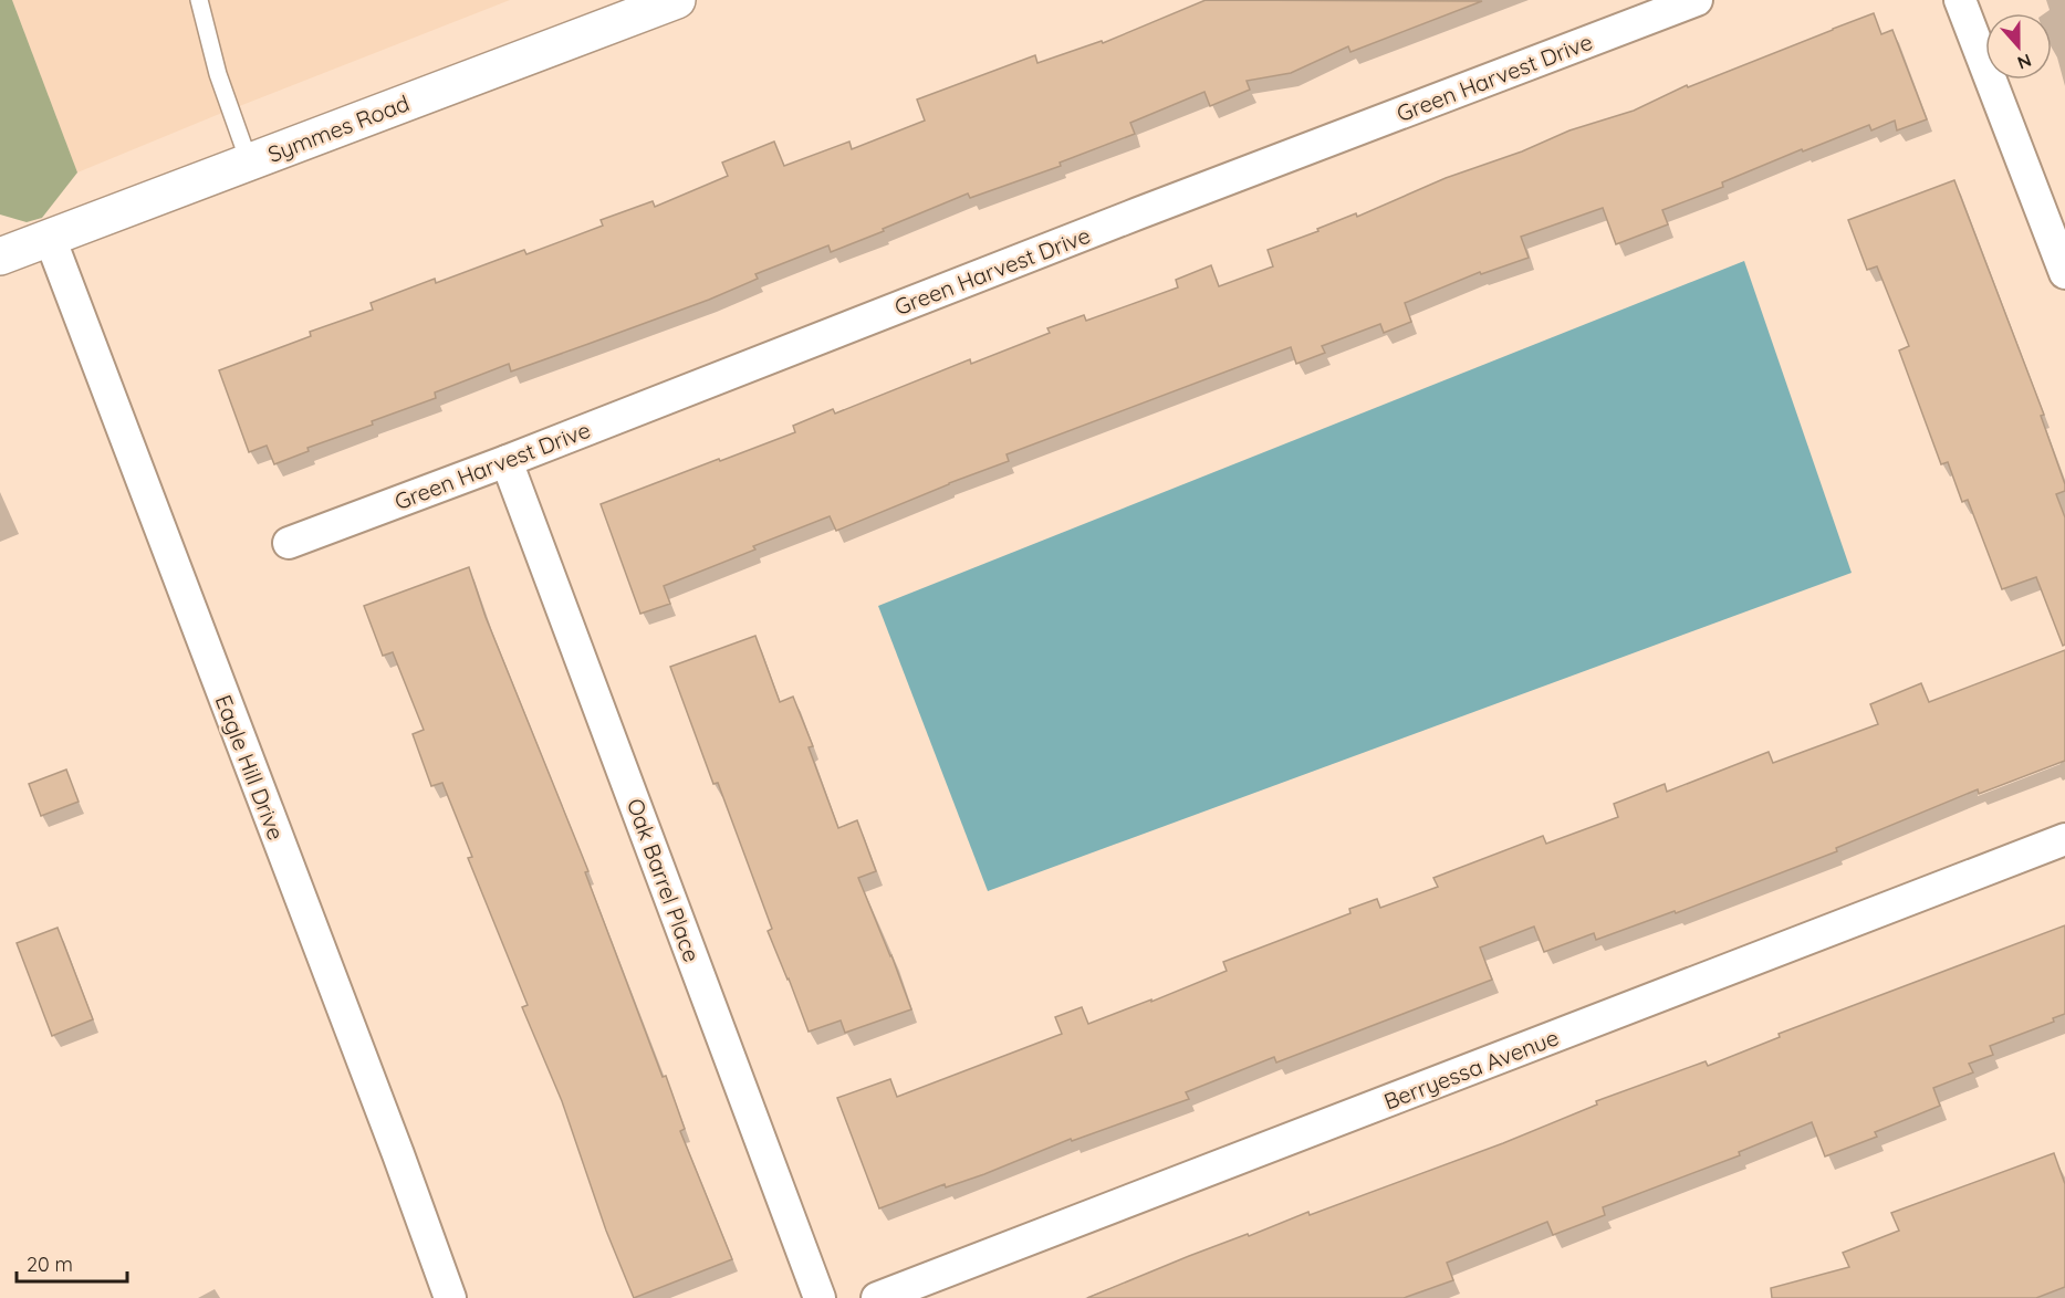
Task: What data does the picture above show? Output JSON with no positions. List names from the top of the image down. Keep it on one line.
{"streets":{"street":["Green Harvest Drive","Symmes Road","Eagle Hill Drive","Oak Barrel Place","Berryessa Avenue"]},"crossings":[["Green Harvest Drive","Oak Barrel Place"],["Symmes Road","Eagle Hill Drive"]],"scale_bar":"20 m","north":"bottom"}
